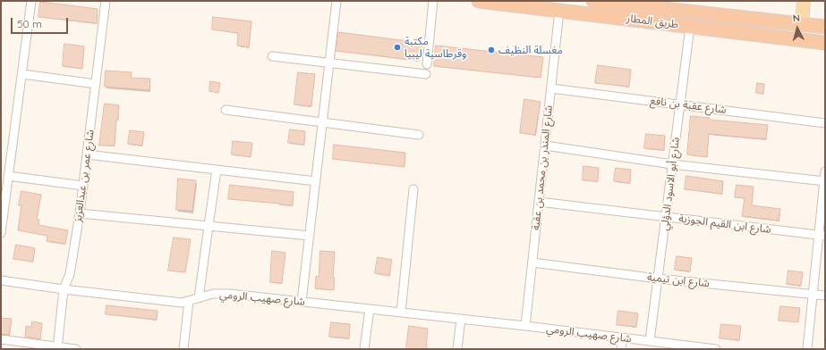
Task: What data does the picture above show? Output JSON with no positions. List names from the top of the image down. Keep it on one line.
{"streets":{"highway":["طريق المطار"],"street":["شارع عقبة بن نافع","شارع المنذر بن محمد بن عقبة","شارع عمر بن عبدالعزيز","شارع أبو الاسود الدؤلي","شارع ابن القيم الجوزية","شارع ابن تيمية","شارع صهيب الرومي"]},"crossings":[["طريق المطار","شارع المنذر بن محمد بن عقبة"],["طريق المطار","شارع أبو الاسود الدؤلي"],["شارع عقبة بن نافع","شارع المنذر بن محمد بن عقبة"],["شارع عقبة بن نافع","شارع أبو الاسود الدؤلي"],["شارع المنذر بن محمد بن عقبة","شارع ابن القيم الجوزية"],["شارع المنذر بن محمد بن عقبة","شارع ابن تيمية"],["شارع المنذر بن محمد بن عقبة","شارع صهيب الرومي"],["شارع عمر بن عبدالعزيز","شارع صهيب الرومي"],["شارع أبو الاسود الدؤلي","شارع ابن القيم الجوزية"],["شارع أبو الاسود الدؤلي","شارع ابن تيمية"],["شارع أبو الاسود الدؤلي","شارع صهيب الرومي"]],"places":["مكتبة وقرطاسية ليبيا","مغسلة النظيف"],"scale_bar":"50 m","north":"top"}
